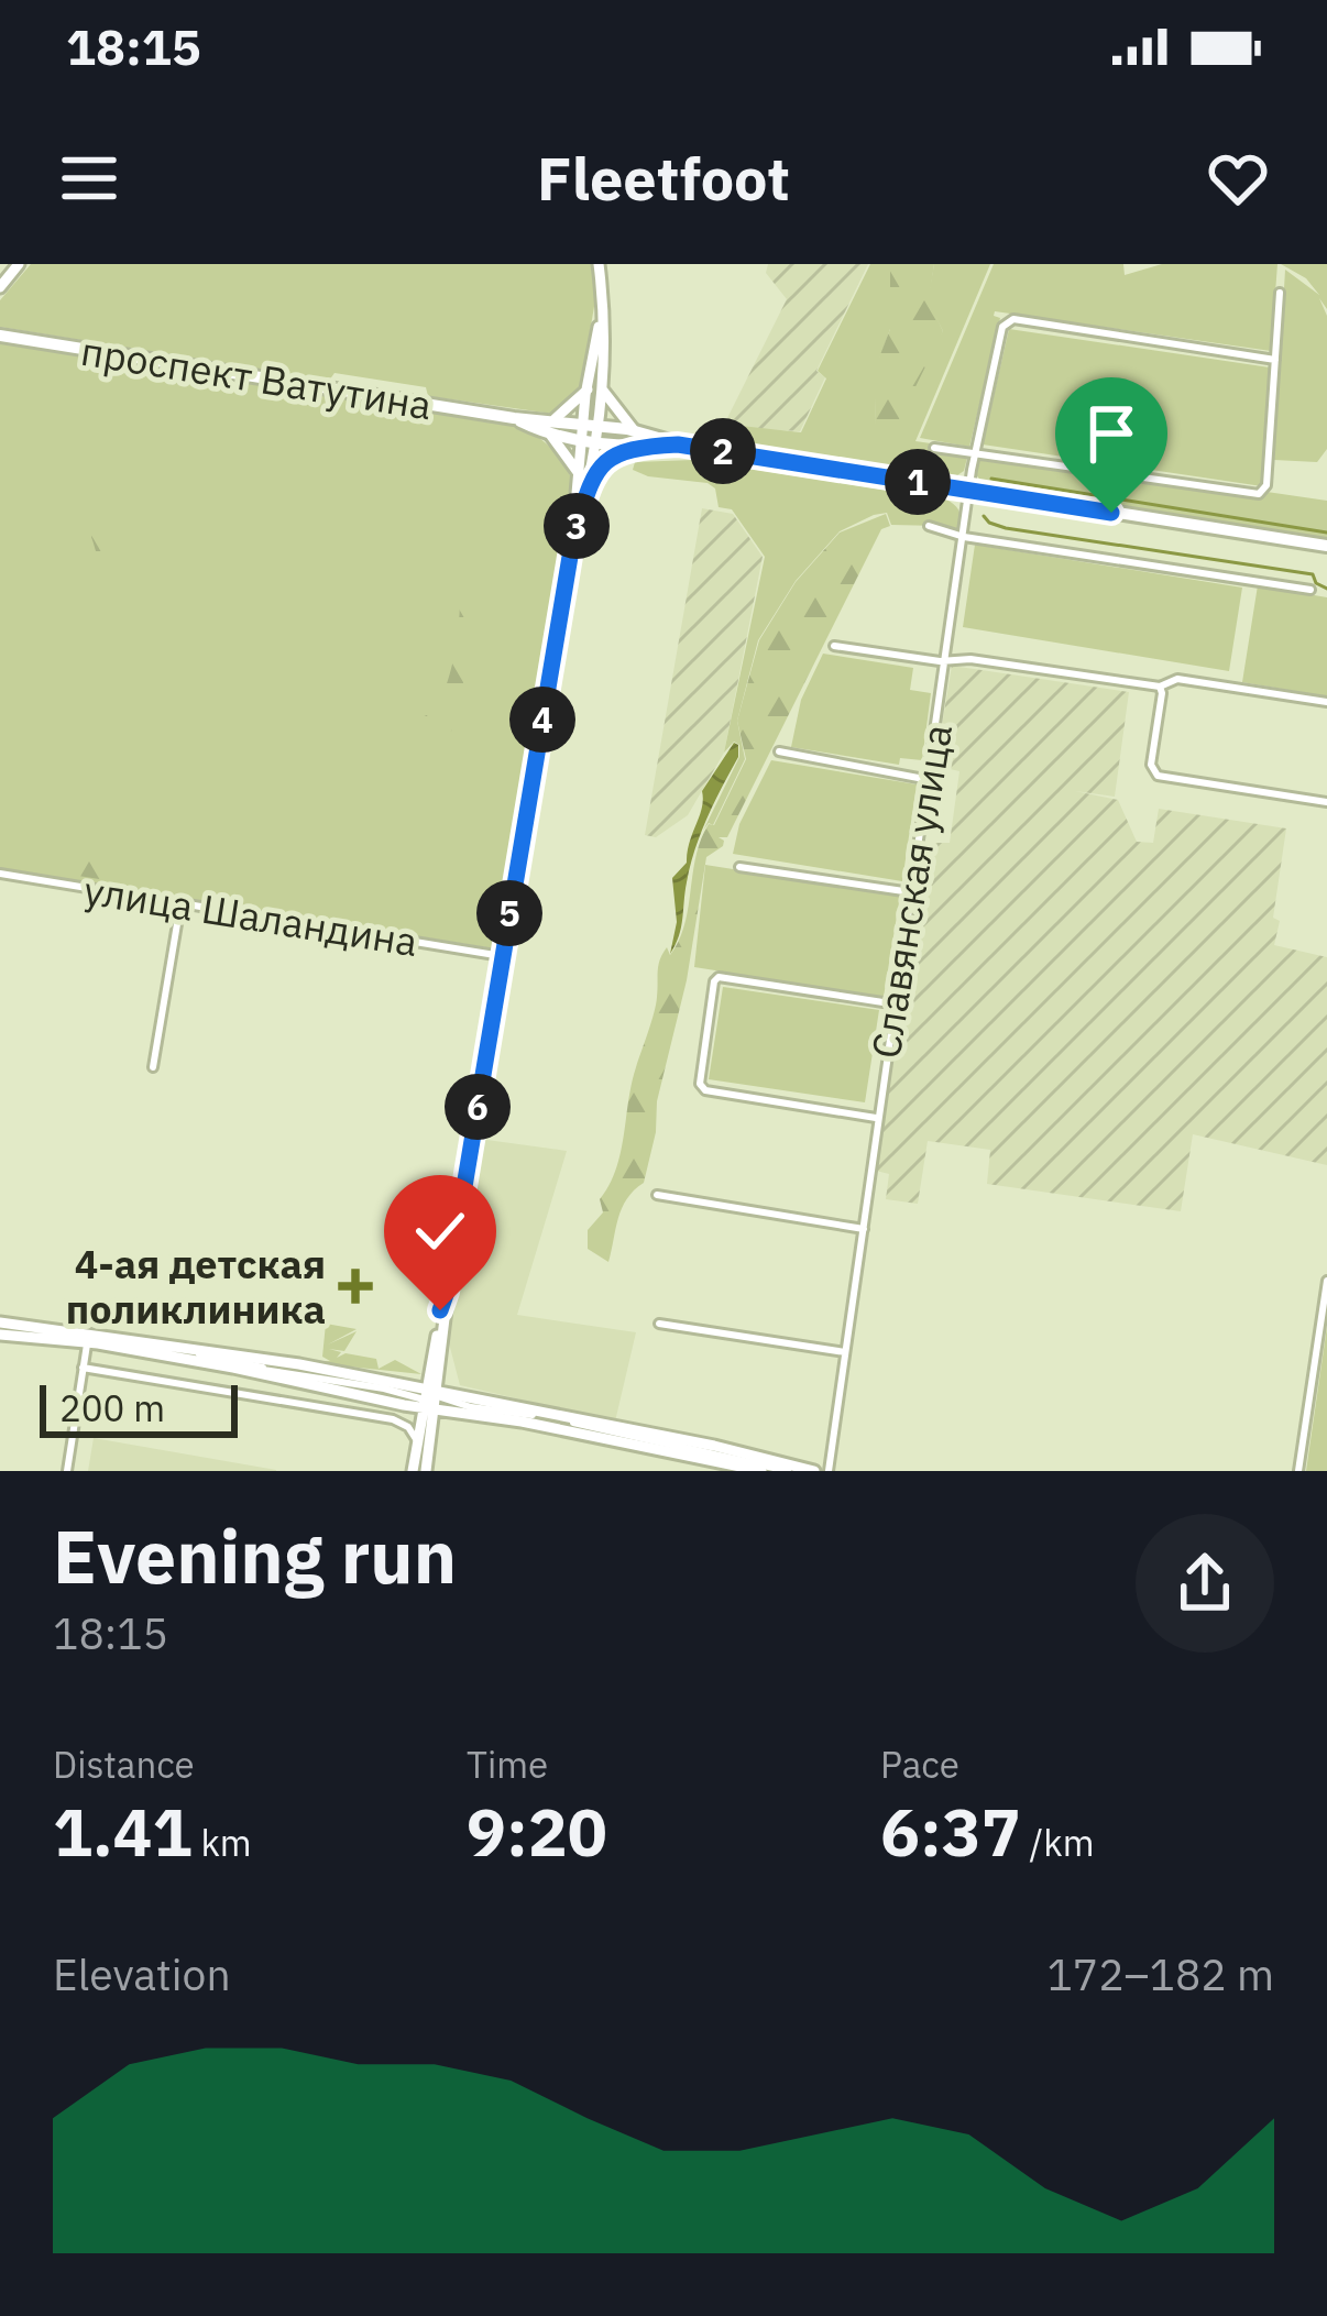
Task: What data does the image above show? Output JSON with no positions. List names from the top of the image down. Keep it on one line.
{"streets":{"main road":["проспект Ватутина"],"street":["Славянская улица","улица Шаландина"]},"crossings":[["проспект Ватутина","Славянская улица"]],"places":{"health":["4-ая детская поликлиника"]},"scale_bar":"200 m","page":{"status":"18:15","header":"Fleetfoot","pins":["2","1","3","4","5","6"],"scale":"200 m","heading":["Evening run","18:15"],"stats":[["Distance","1.41 km"],["Time","9:20"],["Pace","6:37 /km"]],"chart":["Elevation","172–182 m"]}}
